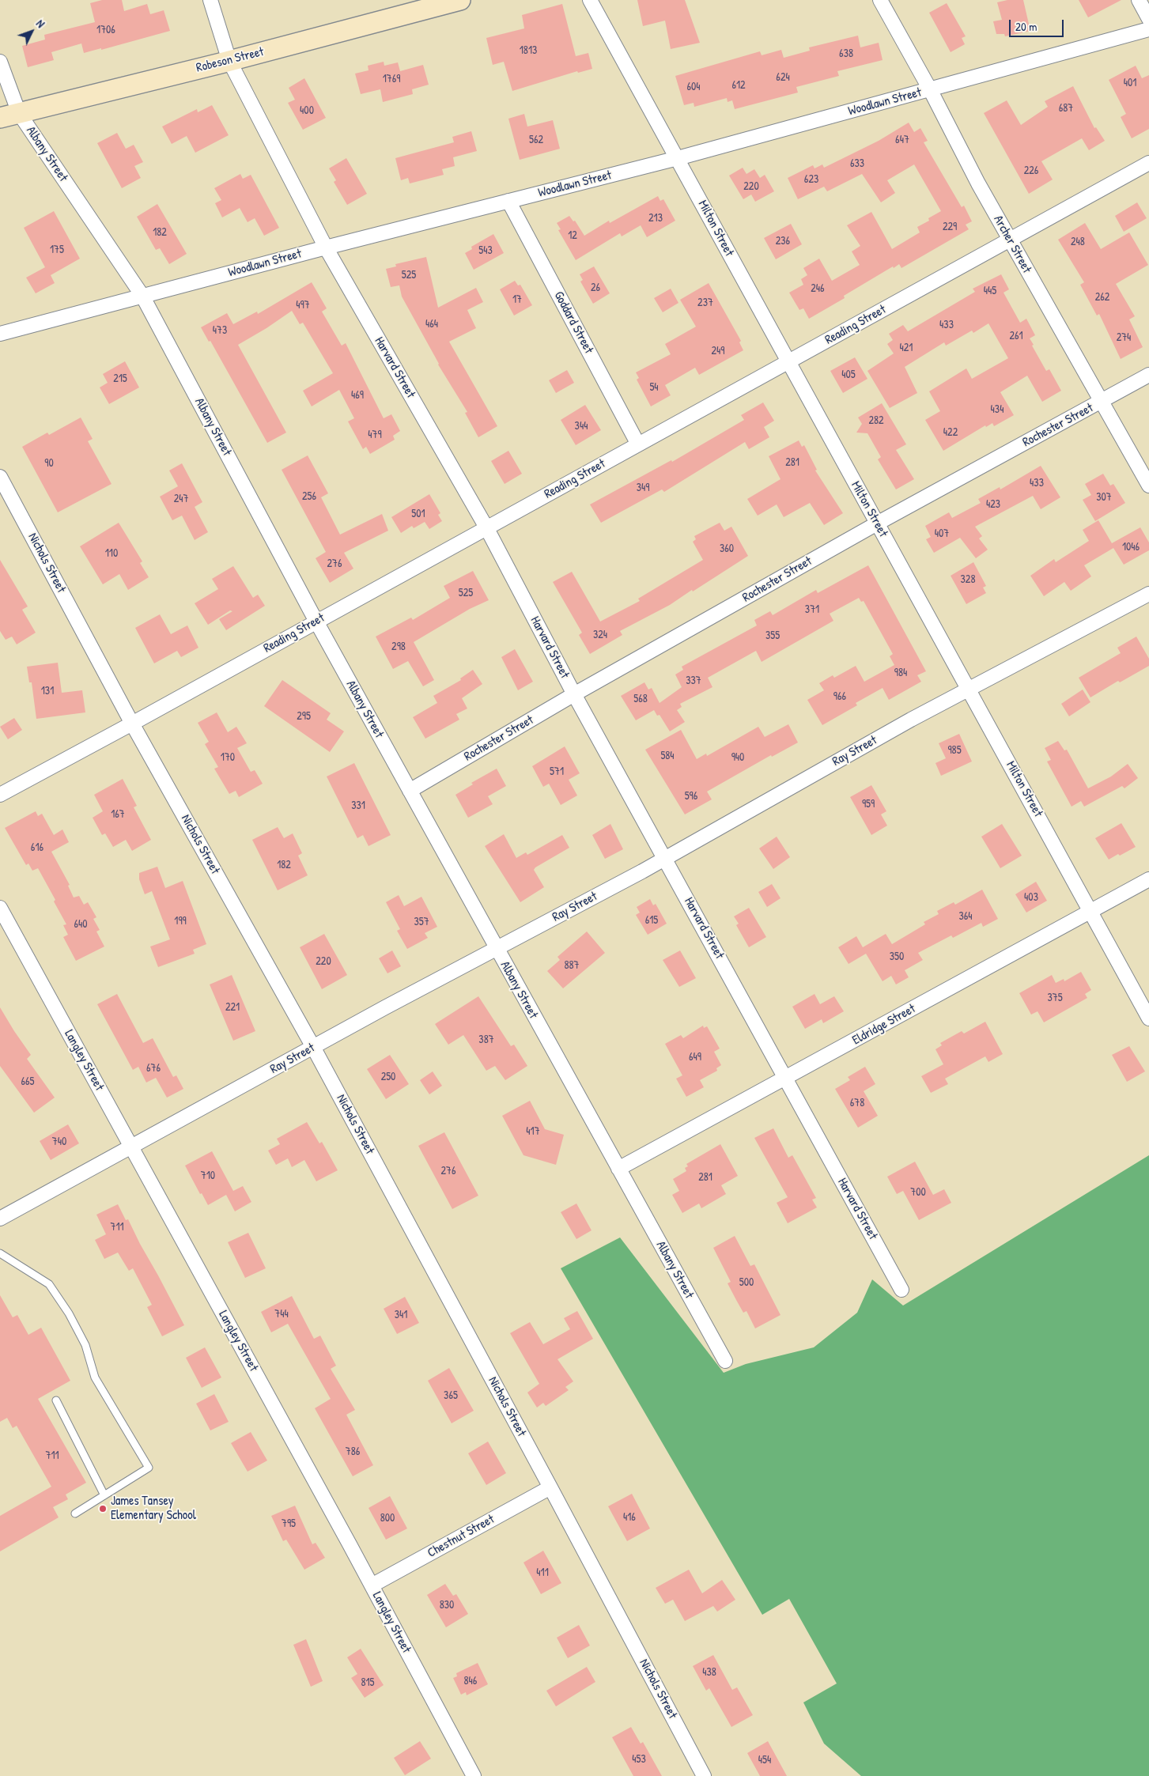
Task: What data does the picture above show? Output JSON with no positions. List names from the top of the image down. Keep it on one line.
{"streets":{"main road":["Robeson Street"],"street":["Woodlawn Street","Albany Street","Milton Street","Archer Street","Goddard Street","Reading Street","Harvard Street","Rochester Street","Nichols Street","Ray Street","Eldridge Street","Langley Street","Chestnut Street"]},"crossings":[["Robeson Street","Albany Street"],["Robeson Street","Harvard Street"],["Woodlawn Street","Albany Street"],["Woodlawn Street","Milton Street"],["Woodlawn Street","Archer Street"],["Woodlawn Street","Goddard Street"],["Woodlawn Street","Harvard Street"],["Albany Street","Reading Street"],["Albany Street","Rochester Street"],["Albany Street","Ray Street"],["Albany Street","Eldridge Street"],["Milton Street","Reading Street"],["Milton Street","Rochester Street"],["Milton Street","Ray Street"],["Milton Street","Eldridge Street"],["Archer Street","Reading Street"],["Archer Street","Rochester Street"],["Goddard Street","Reading Street"],["Reading Street","Harvard Street"],["Reading Street","Nichols Street"],["Harvard Street","Rochester Street"],["Harvard Street","Ray Street"],["Harvard Street","Eldridge Street"],["Nichols Street","Ray Street"],["Nichols Street","Chestnut Street"],["Ray Street","Langley Street"],["Langley Street","Chestnut Street"]],"places":["James Tansey Elementary School"],"house_numbers":["1706","1813","638","624","1769","401","612","604","687","400","562","647","633","226","623","220","213","229","182","12","236","248","175","543","525","26","246","445","262","17","237","497","464","433","473","261","274","421","249","405","215","54","469","434","282","344","422","479","281","90","433","349","256","307","247","423","501","407","1046","360","110","276","328","525","371","324","355","298","984","337","131","966","568","295","985","584","170","940","571","596","959","331","167","616","182","403","364","615","199","357","640","350","220","887","375","221","387","649","676","250","665","678","417","740","276","710","281","700","711","500","744","341","365","786","711","416","800","795","411","830","438","846","815","453","454"],"scale_bar":"20 m","north":"top right"}
